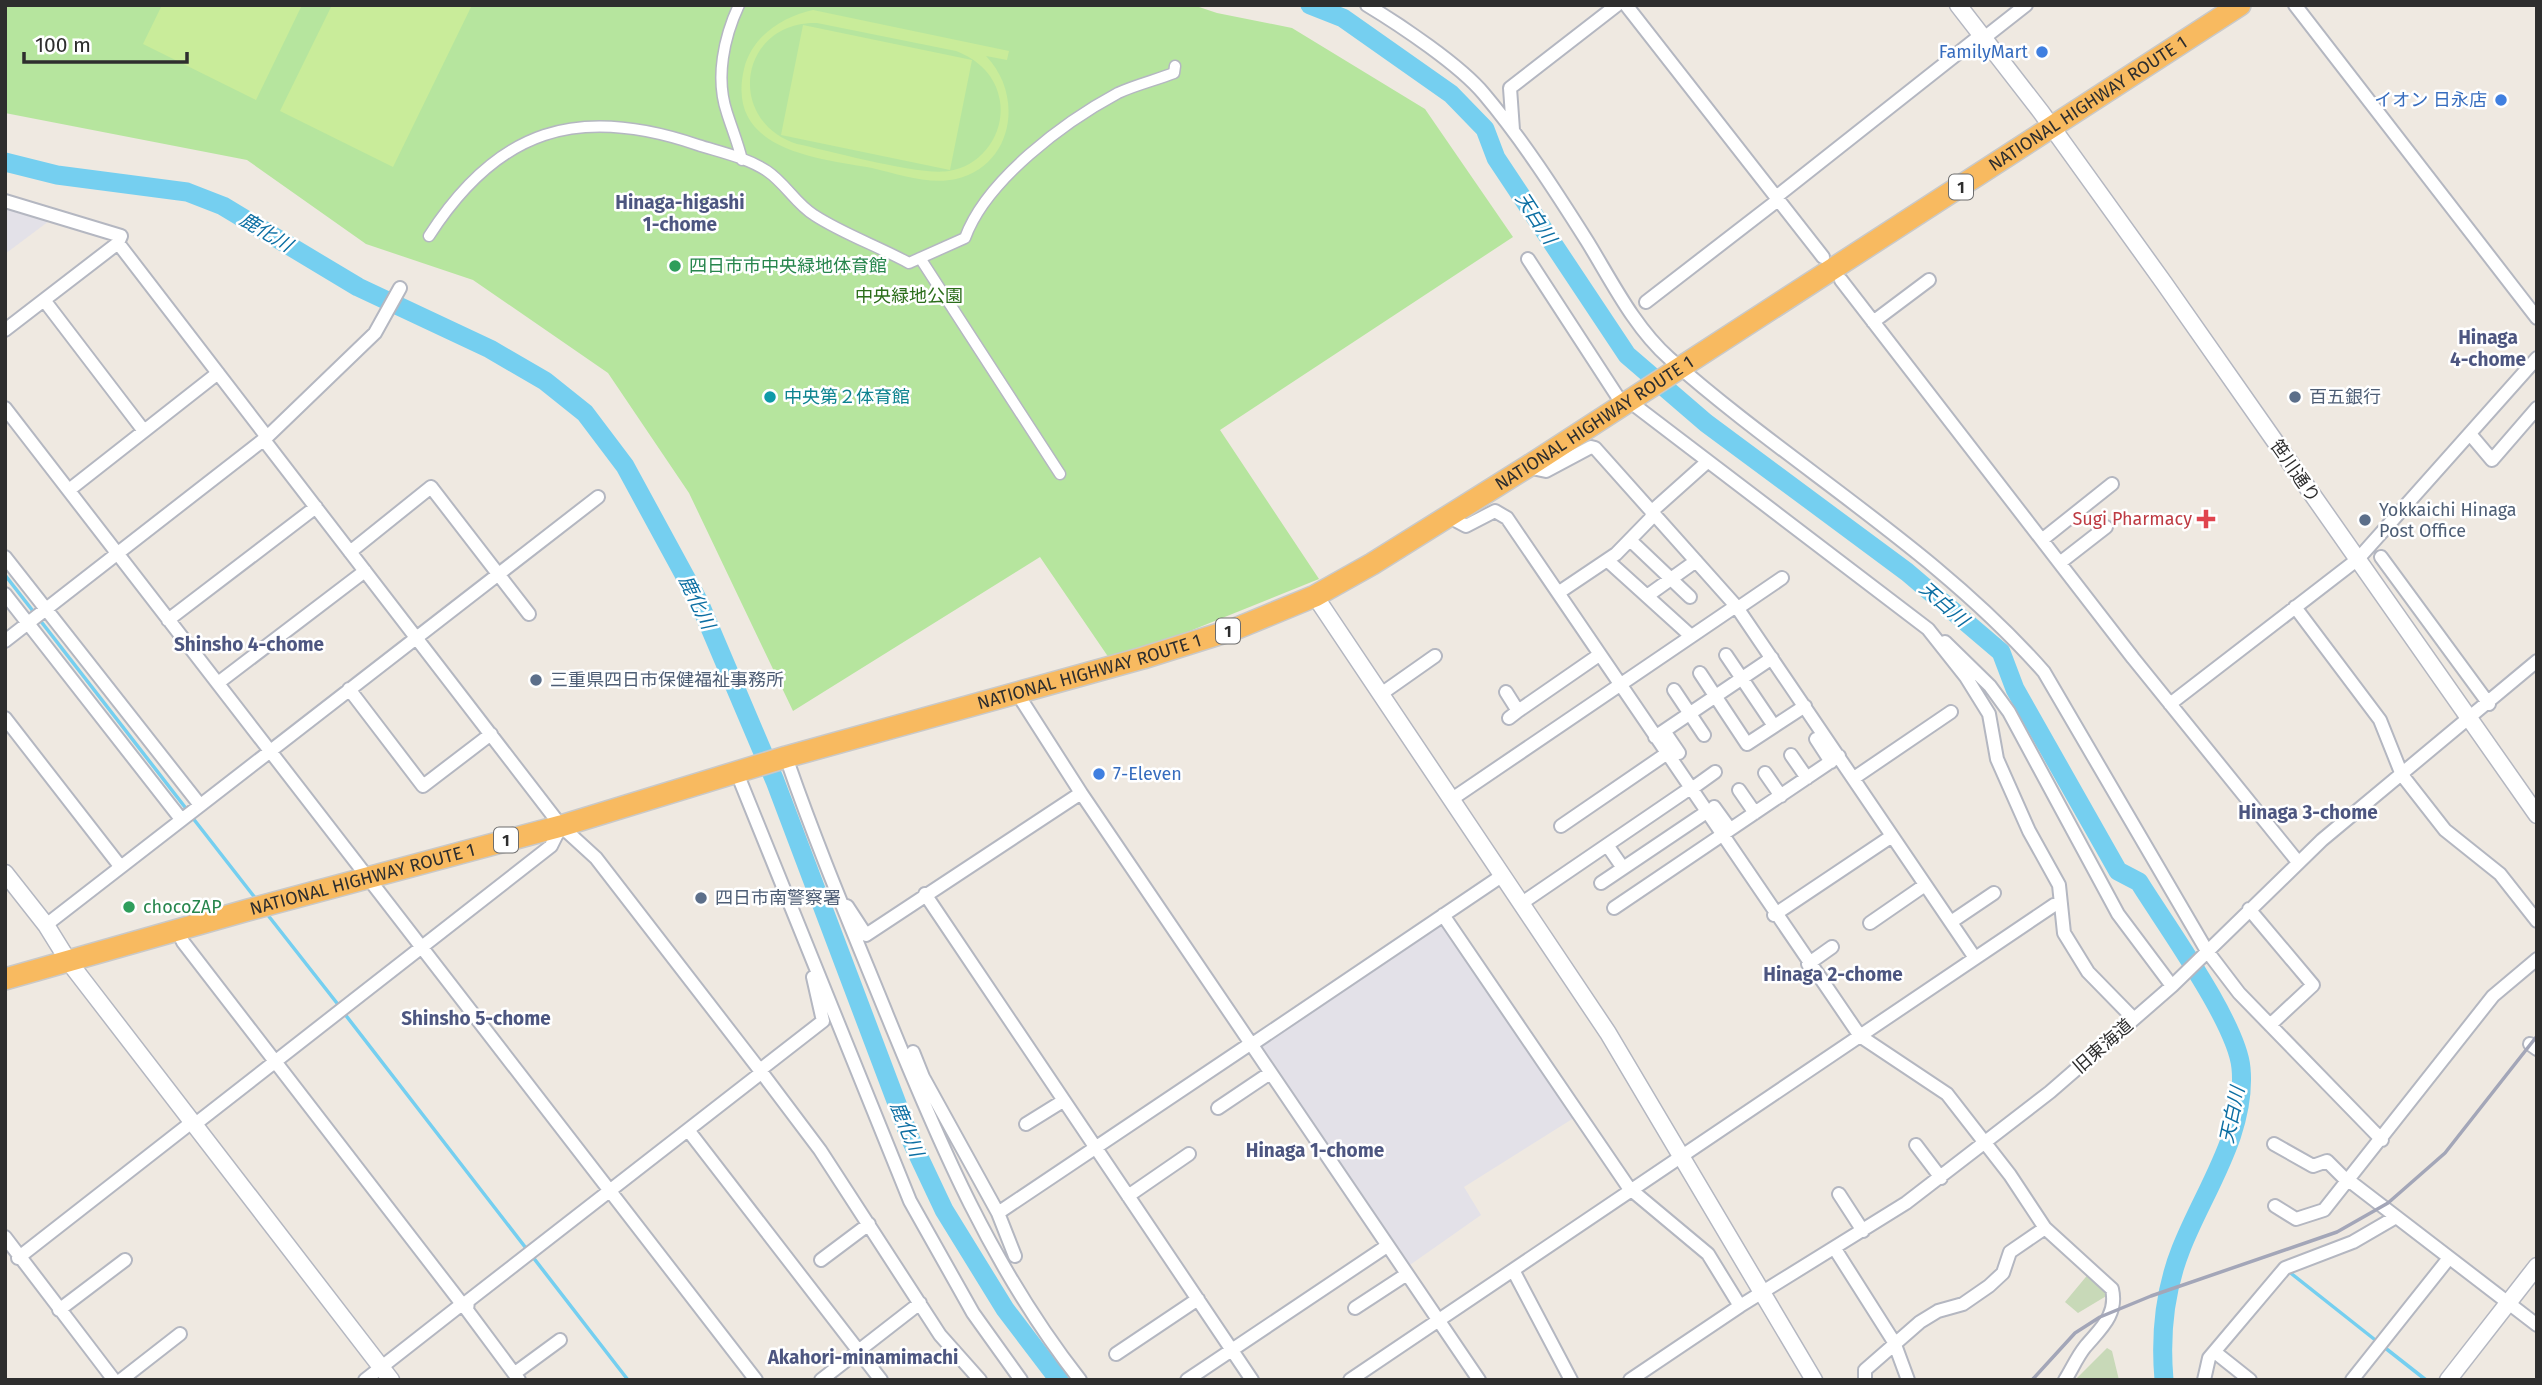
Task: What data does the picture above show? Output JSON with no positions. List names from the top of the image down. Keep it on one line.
{"streets":{"highway":["NATIONAL HIGHWAY ROUTE 1","1"],"street":["笹川通り","旧東海道"]},"crossings":[["NATIONAL HIGHWAY ROUTE 1","笹川通り"],["笹川通り","旧東海道"]],"districts":["Hinaga-higashi 1-chome","Hinaga 4-chome","Shinsho 4-chome","Hinaga 3-chome","Hinaga 2-chome","Shinsho 5-chome","Hinaga 1-chome","Akahori-minamimachi"],"water":["天白川","鹿化川"],"parks":["中央緑地公園"],"places":{"other":["FamilyMart","イオン 日永店","四日市市中央緑地体育館","中央第２体育館","百五銀行","Yokkaichi Hinaga Post Office","三重県四日市保健福祉事務所","7-Eleven","四日市南警察署","chocoZAP"],"health":["Sugi Pharmacy"]},"scale_bar":"100 m"}
